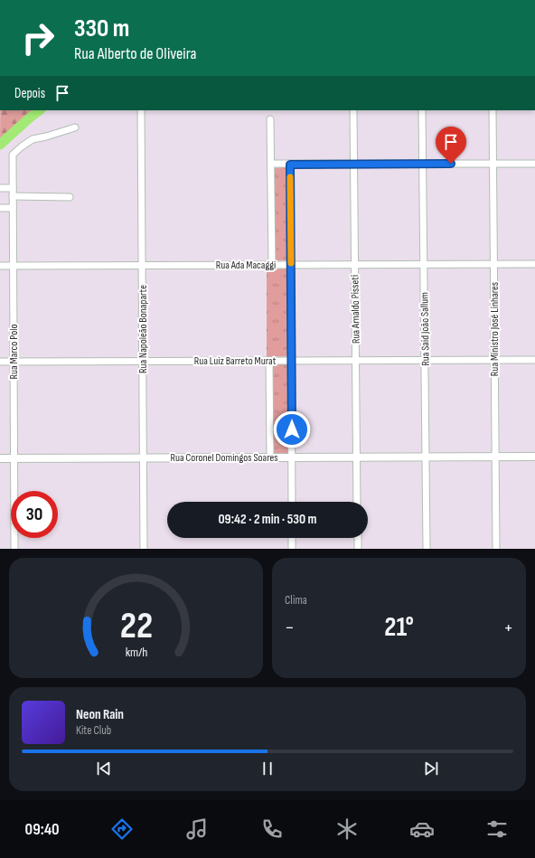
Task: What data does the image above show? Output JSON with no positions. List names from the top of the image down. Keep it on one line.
{"streets":{"street":["Rua Ada Macaggi","Rua Arnaldo Pisseti","Rua Napoleão Bonaparte","Rua Said João Sallum","Rua Ministro José Linhares","Rua Marco Polo","Rua Luiz Barreto Murat","Rua Coronel Domingos Soares"]},"crossings":[["Rua Ada Macaggi","Rua Arnaldo Pisseti"],["Rua Ada Macaggi","Rua Napoleão Bonaparte"],["Rua Ada Macaggi","Rua Said João Sallum"],["Rua Ada Macaggi","Rua Ministro José Linhares"],["Rua Ada Macaggi","Rua Marco Polo"],["Rua Arnaldo Pisseti","Rua Luiz Barreto Murat"],["Rua Arnaldo Pisseti","Rua Coronel Domingos Soares"],["Rua Napoleão Bonaparte","Rua Luiz Barreto Murat"],["Rua Napoleão Bonaparte","Rua Coronel Domingos Soares"],["Rua Said João Sallum","Rua Luiz Barreto Murat"],["Rua Said João Sallum","Rua Coronel Domingos Soares"],["Rua Ministro José Linhares","Rua Luiz Barreto Murat"],["Rua Ministro José Linhares","Rua Coronel Domingos Soares"],["Rua Marco Polo","Rua Luiz Barreto Murat"],["Rua Marco Polo","Rua Coronel Domingos Soares"]],"page":{"turn":["330 m","Rua Alberto de Oliveira"],"then":"Depois","limit":"30","trip":"09:42 · 2 min · 530 m","tile":"Clima","heat":["−","21°","+"],"song":["Neon Rain","Kite Club"],"tabs":"09:40","gauge":["22","km/h"]}}
